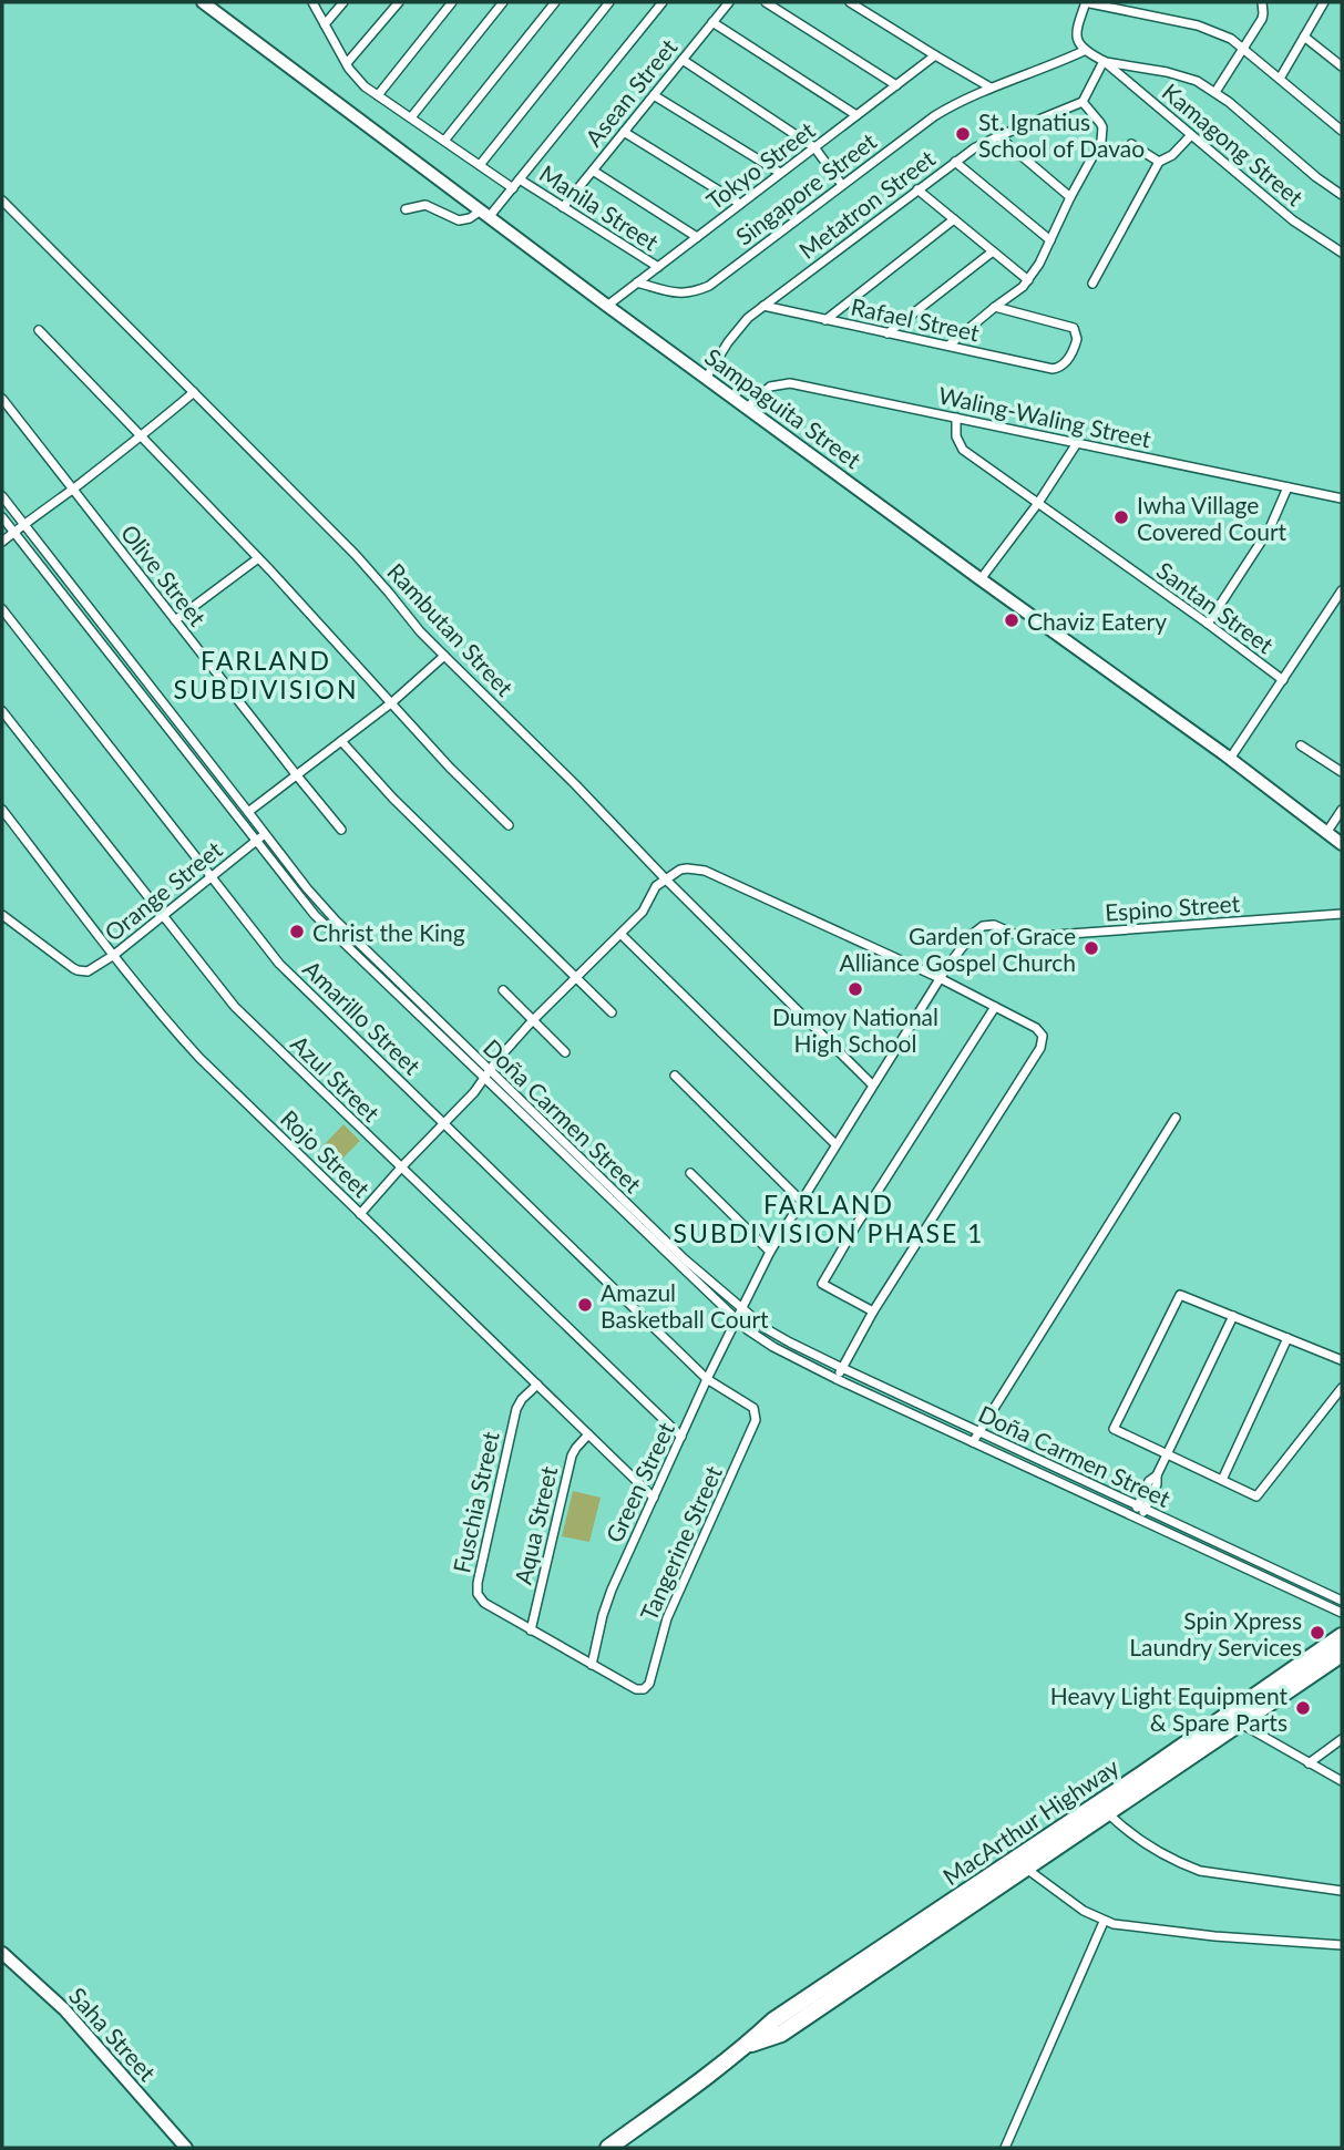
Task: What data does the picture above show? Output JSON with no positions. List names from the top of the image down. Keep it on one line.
{"streets":{"highway":["MacArthur Highway"],"street":["Asean Street","Kamagong Street","Tokyo Street","Singapore Street","Metatron Street","Manila Street","Rafael Street","Sampaguita Street","Waling-Waling Street","Olive Street","Santan Street","Rambutan Street","Orange Street","Espino Street","Amarillo Street","Azul Street","Doña Carmen Street","Rojo Street","Green Street","Fuschia Street","Aqua Street","Tangerine Street","Saha Street"]},"crossings":[["Asean Street","Manila Street"],["Tokyo Street","Singapore Street"],["Tokyo Street","Manila Street"],["Tokyo Street","Sampaguita Street"],["Metatron Street","Rafael Street"],["Metatron Street","Sampaguita Street"],["Sampaguita Street","Waling-Waling Street"],["Waling-Waling Street","Santan Street"],["Rambutan Street","Green Street"],["Orange Street","Amarillo Street"],["Orange Street","Azul Street"],["Orange Street","Doña Carmen Street"],["Orange Street","Rojo Street"],["Espino Street","Green Street"],["Amarillo Street","Green Street"],["Amarillo Street","Tangerine Street"],["Azul Street","Green Street"],["Doña Carmen Street","Green Street"],["Rojo Street","Green Street"],["Rojo Street","Fuschia Street"],["Rojo Street","Aqua Street"],["Green Street","Fuschia Street"],["Green Street","Tangerine Street"],["Fuschia Street","Aqua Street"],["Fuschia Street","Tangerine Street"]],"districts":["FARLAND SUBDIVISION","FARLAND SUBDIVISION PHASE 1"],"places":["St. Ignatius School of Davao","Iwha Village Covered Court","Chaviz Eatery","Christ the King","Garden of Grace Alliance Gospel Church","Dumoy National High School","Amazul Basketball Court","Spin Xpress Laundry Services","Heavy Light Equipment & Spare Parts"]}
